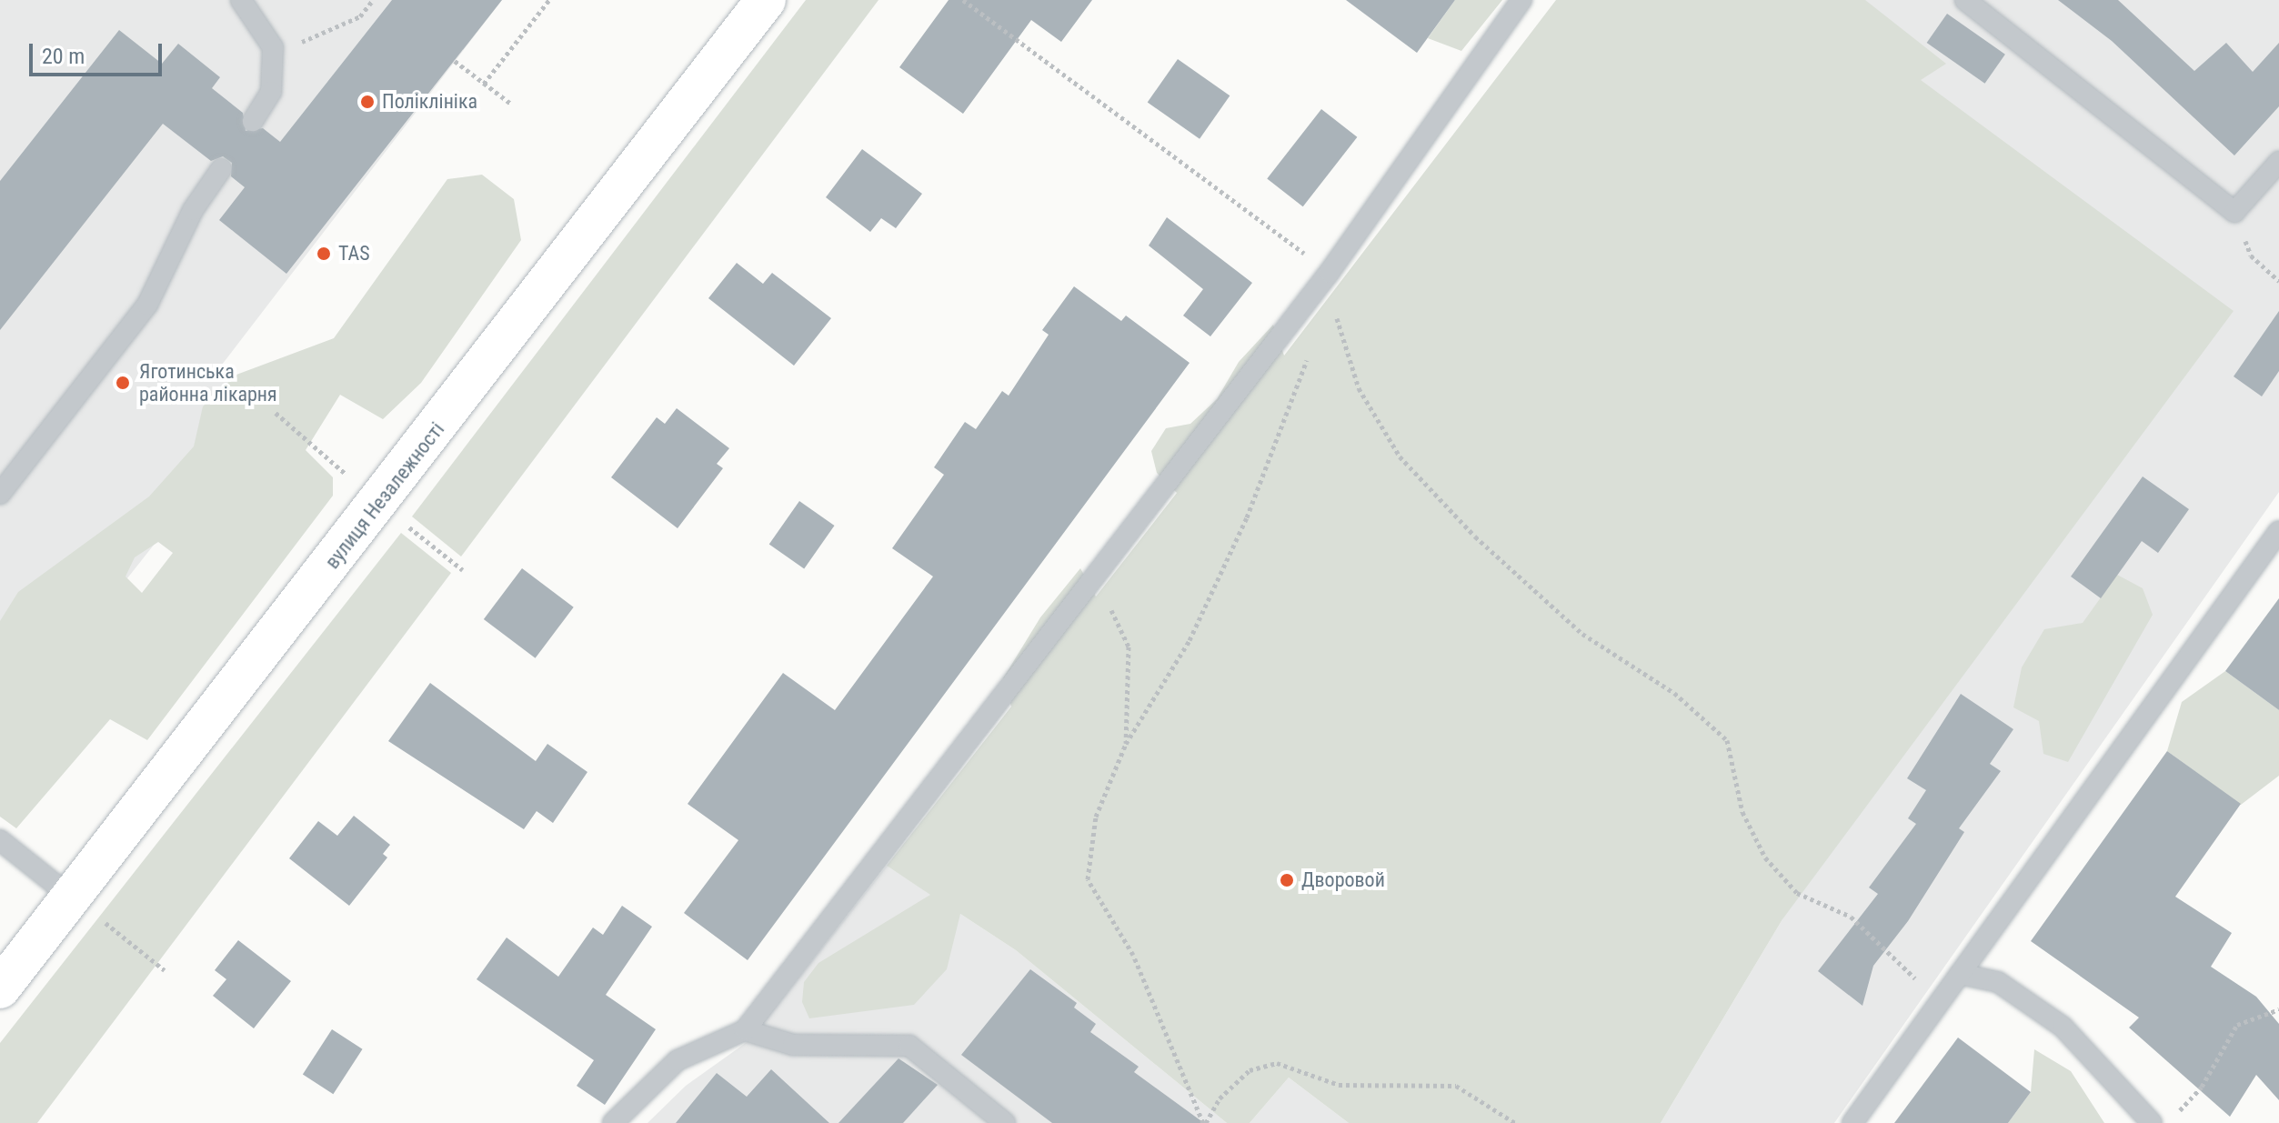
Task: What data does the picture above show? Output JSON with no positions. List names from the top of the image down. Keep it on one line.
{"streets":{"main road":["вулиця Незалежності"]},"places":["Поліклініка","TAS","Яготинська районна лікарня","Дворовой"],"scale_bar":"20 m"}
